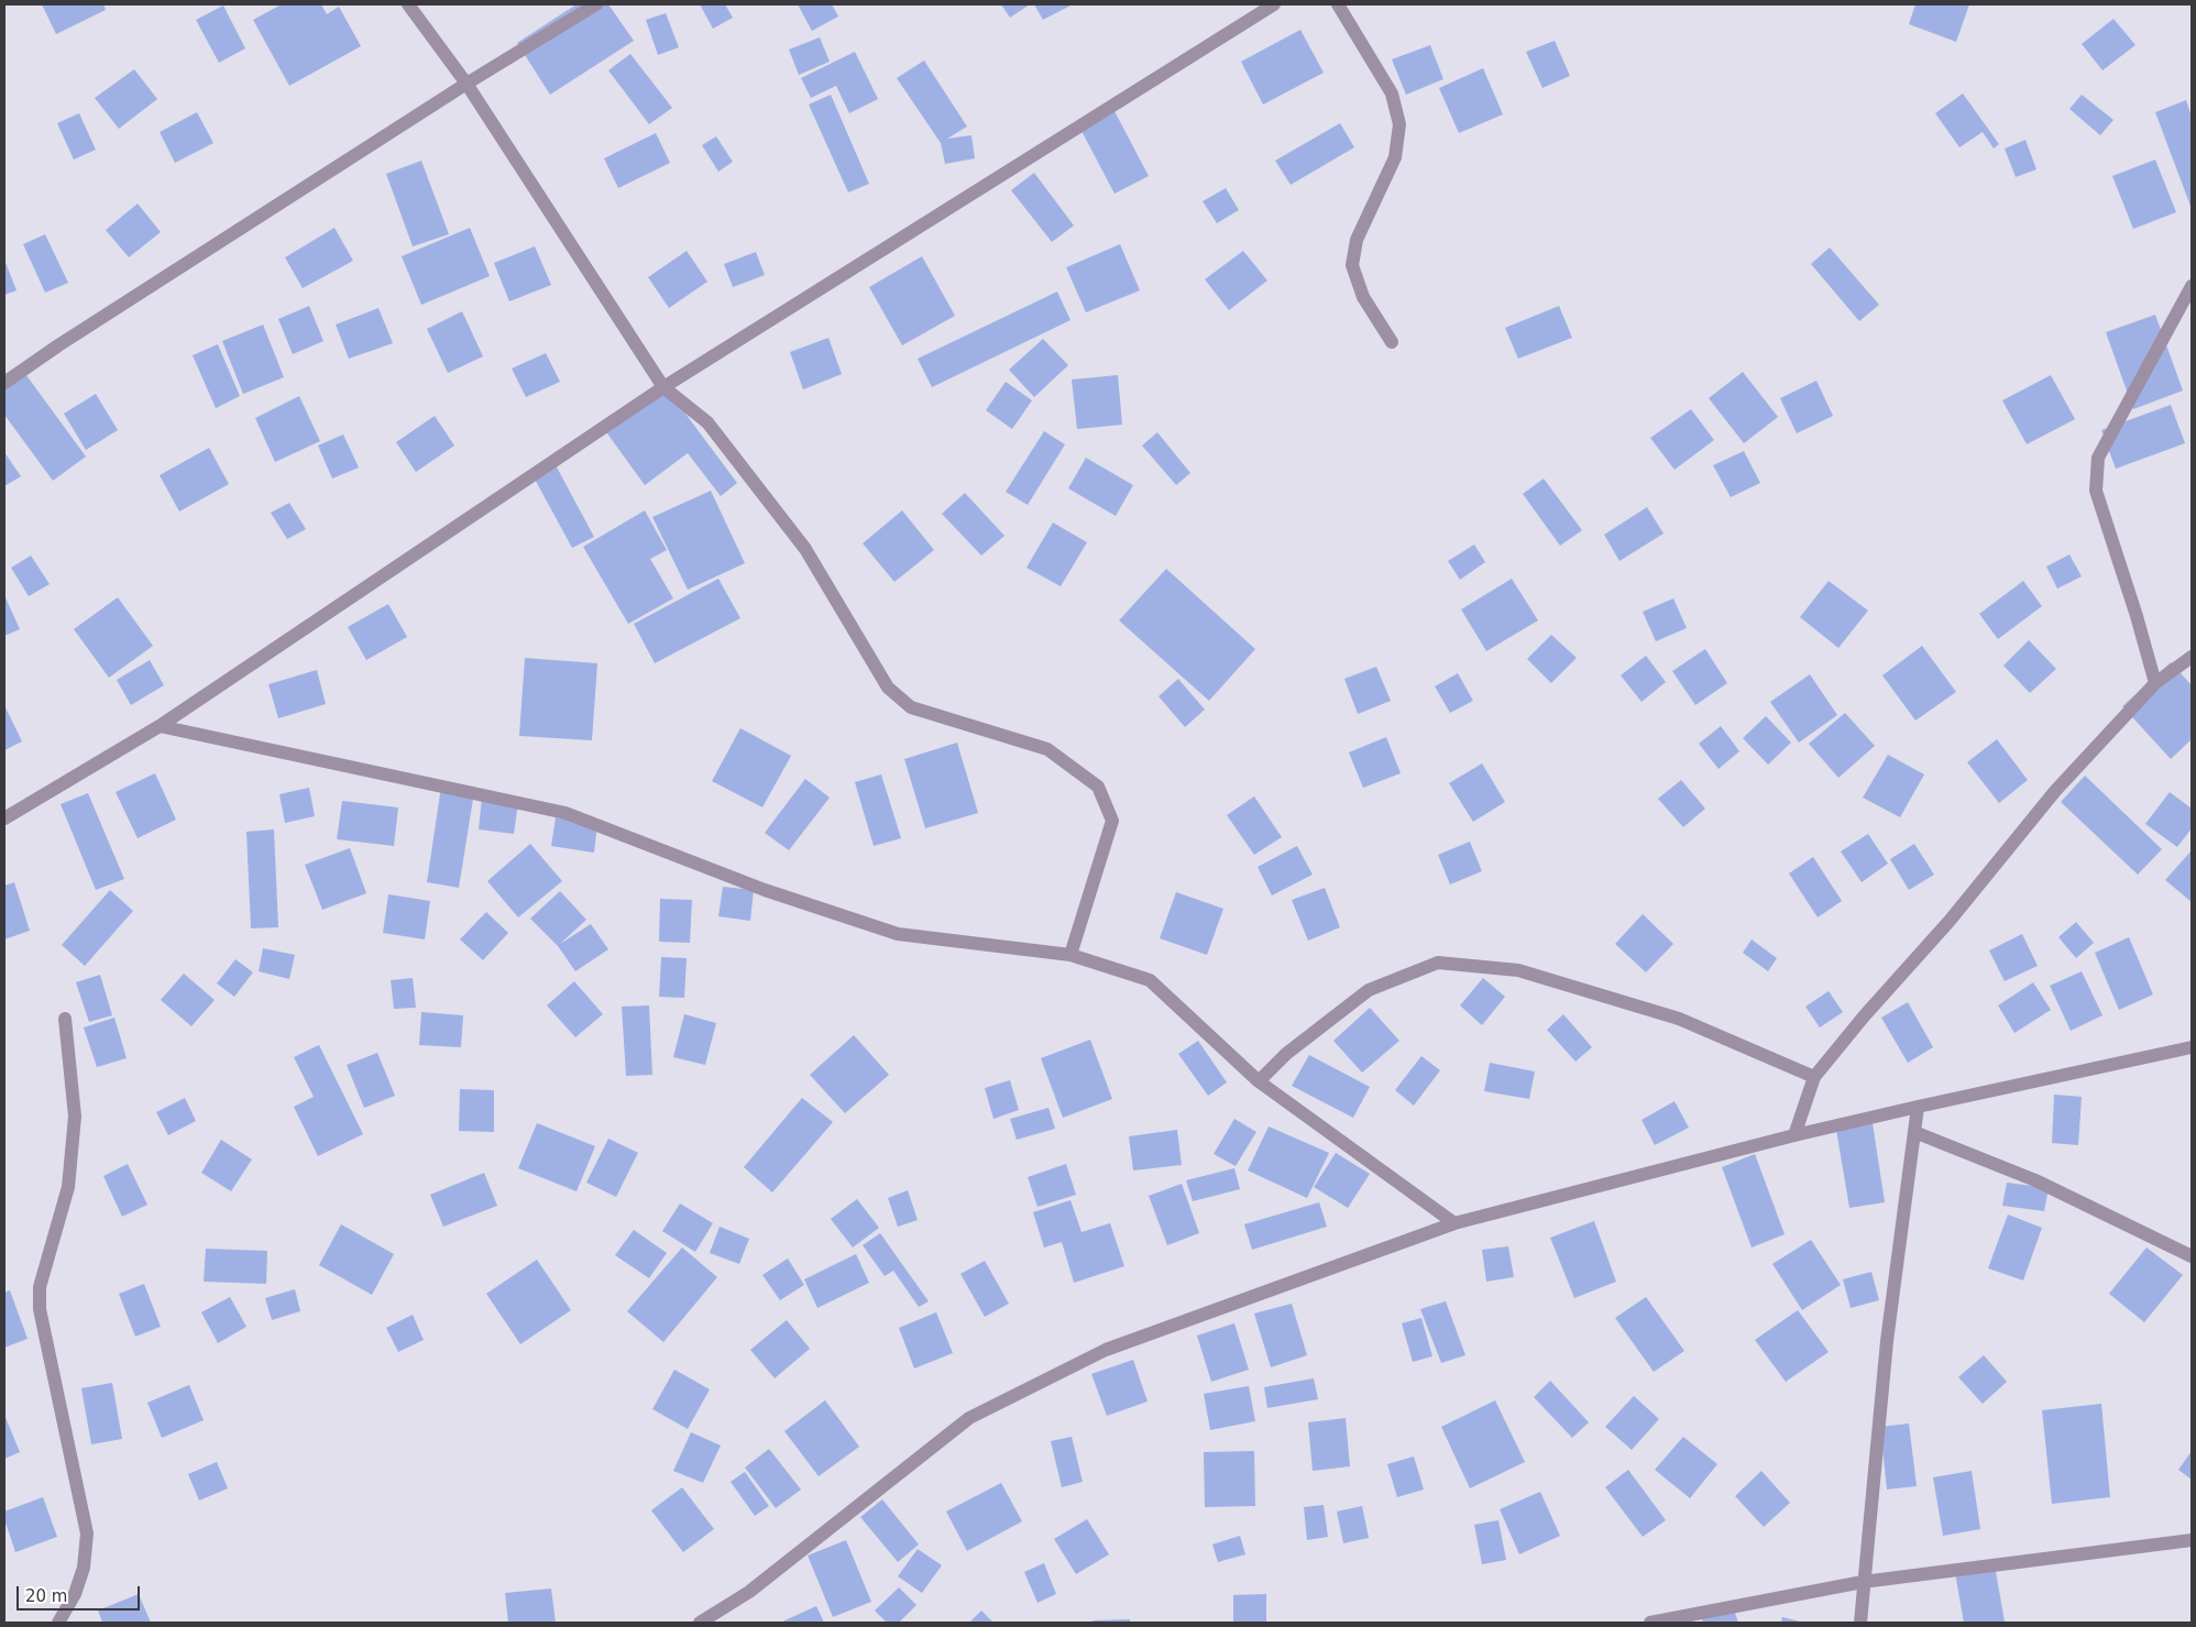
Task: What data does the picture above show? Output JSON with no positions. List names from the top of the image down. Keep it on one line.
{"scale_bar":"20 m"}
